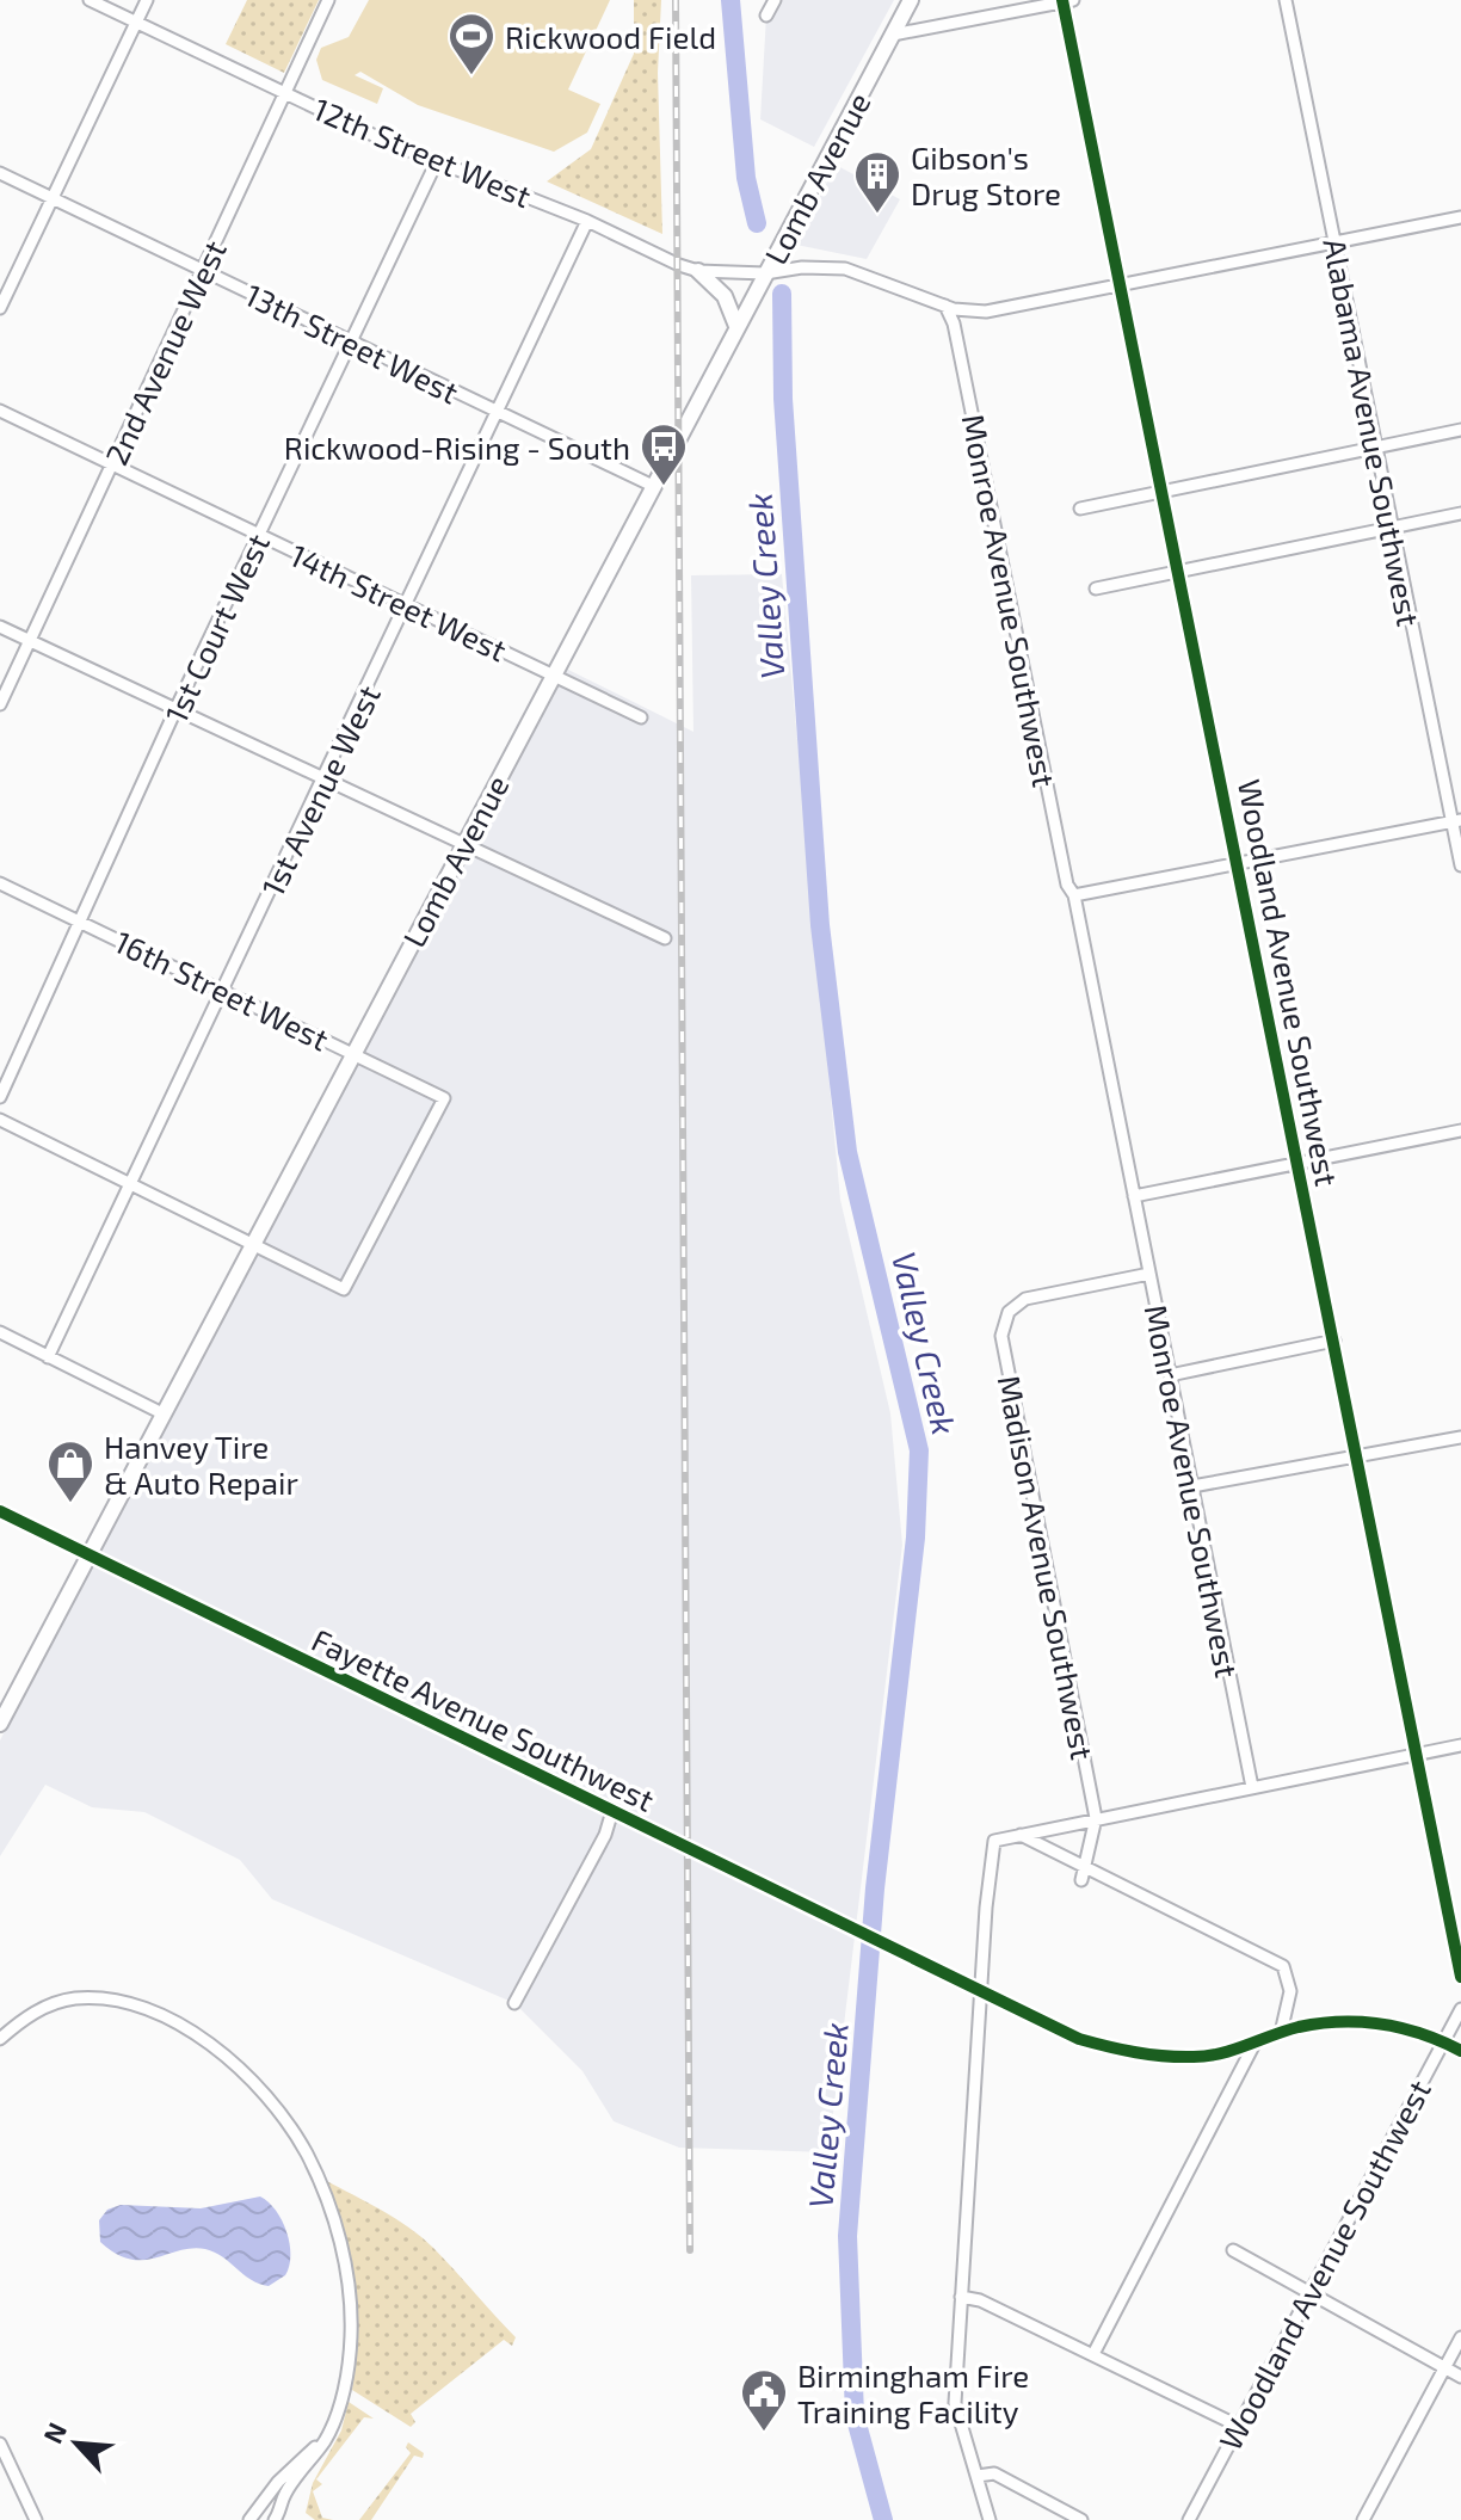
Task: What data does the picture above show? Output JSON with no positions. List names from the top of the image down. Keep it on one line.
{"streets":{"main road":["Lomb Avenue"],"street":["12th Street West","13th Street West","2nd Avenue West","Alabama Avenue Southwest","Monroe Avenue Southwest","14th Street West","1st Court West","1st Avenue West","Woodland Avenue Southwest","16th Street West","Madison Avenue Southwest","Fayette Avenue Southwest"]},"crossings":[["12th Street West","Lomb Avenue"],["12th Street West","2nd Avenue West"],["12th Street West","Alabama Avenue Southwest"],["12th Street West","Monroe Avenue Southwest"],["12th Street West","1st Court West"],["12th Street West","1st Avenue West"],["12th Street West","Woodland Avenue Southwest"],["Lomb Avenue","13th Street West"],["Lomb Avenue","14th Street West"],["Lomb Avenue","16th Street West"],["Lomb Avenue","Fayette Avenue Southwest"],["13th Street West","2nd Avenue West"],["13th Street West","1st Court West"],["13th Street West","1st Avenue West"],["2nd Avenue West","14th Street West"],["Monroe Avenue Southwest","Madison Avenue Southwest"],["14th Street West","1st Court West"],["14th Street West","1st Avenue West"],["1st Court West","16th Street West"],["1st Avenue West","16th Street West"],["Woodland Avenue Southwest","Fayette Avenue Southwest"]],"water":["Valley Creek"],"places":{"sports":["Rickwood Field"],"building":["Gibson's Drug Store"],"bus stop":["Rickwood-Rising - South"],"shop":["Hanvey Tire & Auto Repair"],"public building":["Birmingham Fire Training Facility"]},"north":"top left"}
